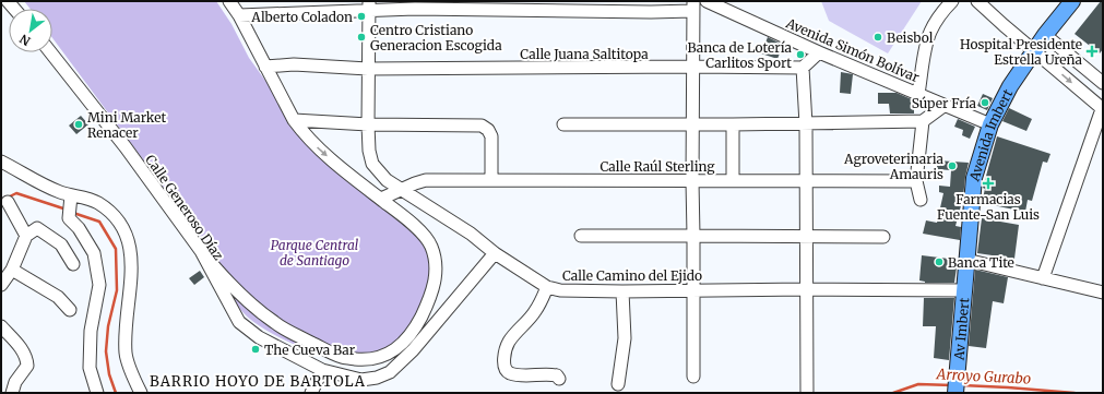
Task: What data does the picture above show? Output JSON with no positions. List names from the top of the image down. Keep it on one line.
{"streets":{"main road":["Avenida Imbert","Av Imbert"],"street":["Avenida Simón Bolívar","Calle Juana Saltitopa","Calle Raúl Sterling","Calle Generoso Díaz","Calle Camino del Ejido"]},"crossings":[["Avenida Simón Bolívar","Avenida Imbert"],["Calle Juana Saltitopa","Calle Camino del Ejido"],["Avenida Imbert","Calle Camino del Ejido"],["Avenida Imbert","Av Imbert"],["Calle Raúl Sterling","Calle Camino del Ejido"],["Calle Generoso Díaz","Calle Camino del Ejido"],["Calle Camino del Ejido","Av Imbert"]],"districts":["BARRIO HOYO DE BARTOLA"],"water":["Arroyo Gurabo"],"parks":["Parque Central de Santiago"],"places":{"other":["Alberto Coladon","Centro Cristiano Generacion Escogida","Beisbol","Banca de Lotería Carlitos Sport","Súper Fría","Mini Market Renacer","Agroveterinaria Amauris","Banca Tite","The Cueva Bar"],"health":["Hospital Presidente Estrella Ureña","Farmacias Fuente-San Luis"]},"north":"bottom left"}
